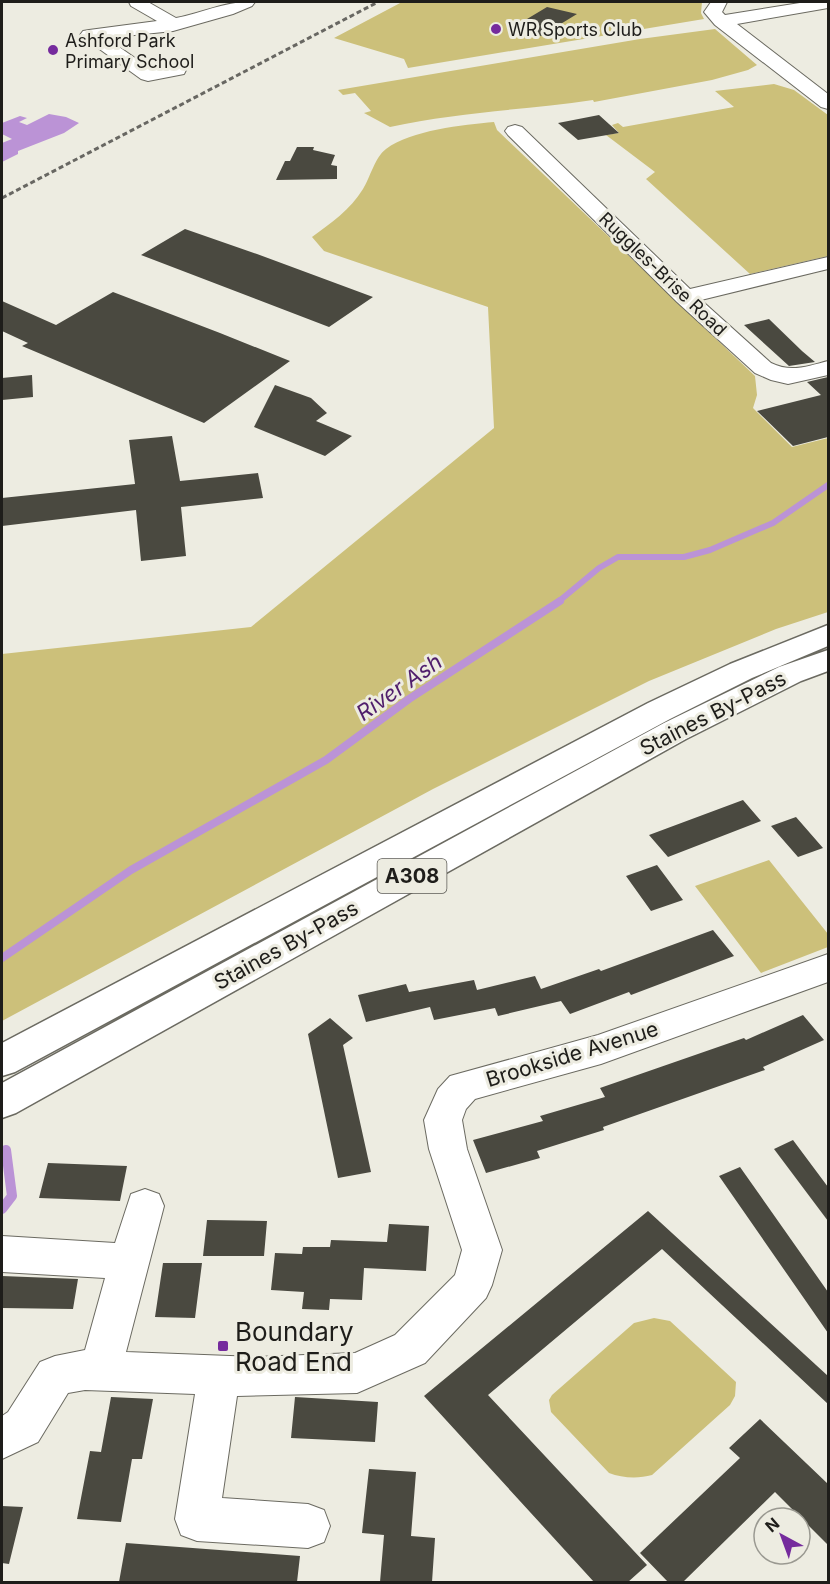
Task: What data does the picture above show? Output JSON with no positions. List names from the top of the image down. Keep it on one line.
{"streets":{"highway":["Staines By-Pass","A308"],"street":["Ruggles-Brise Road","Brookside Avenue"]},"water":["River Ash"],"places":{"other":["WR Sports Club","Ashford Park Primary School"],"transit":["Boundary Road End"]},"north":"top left"}
